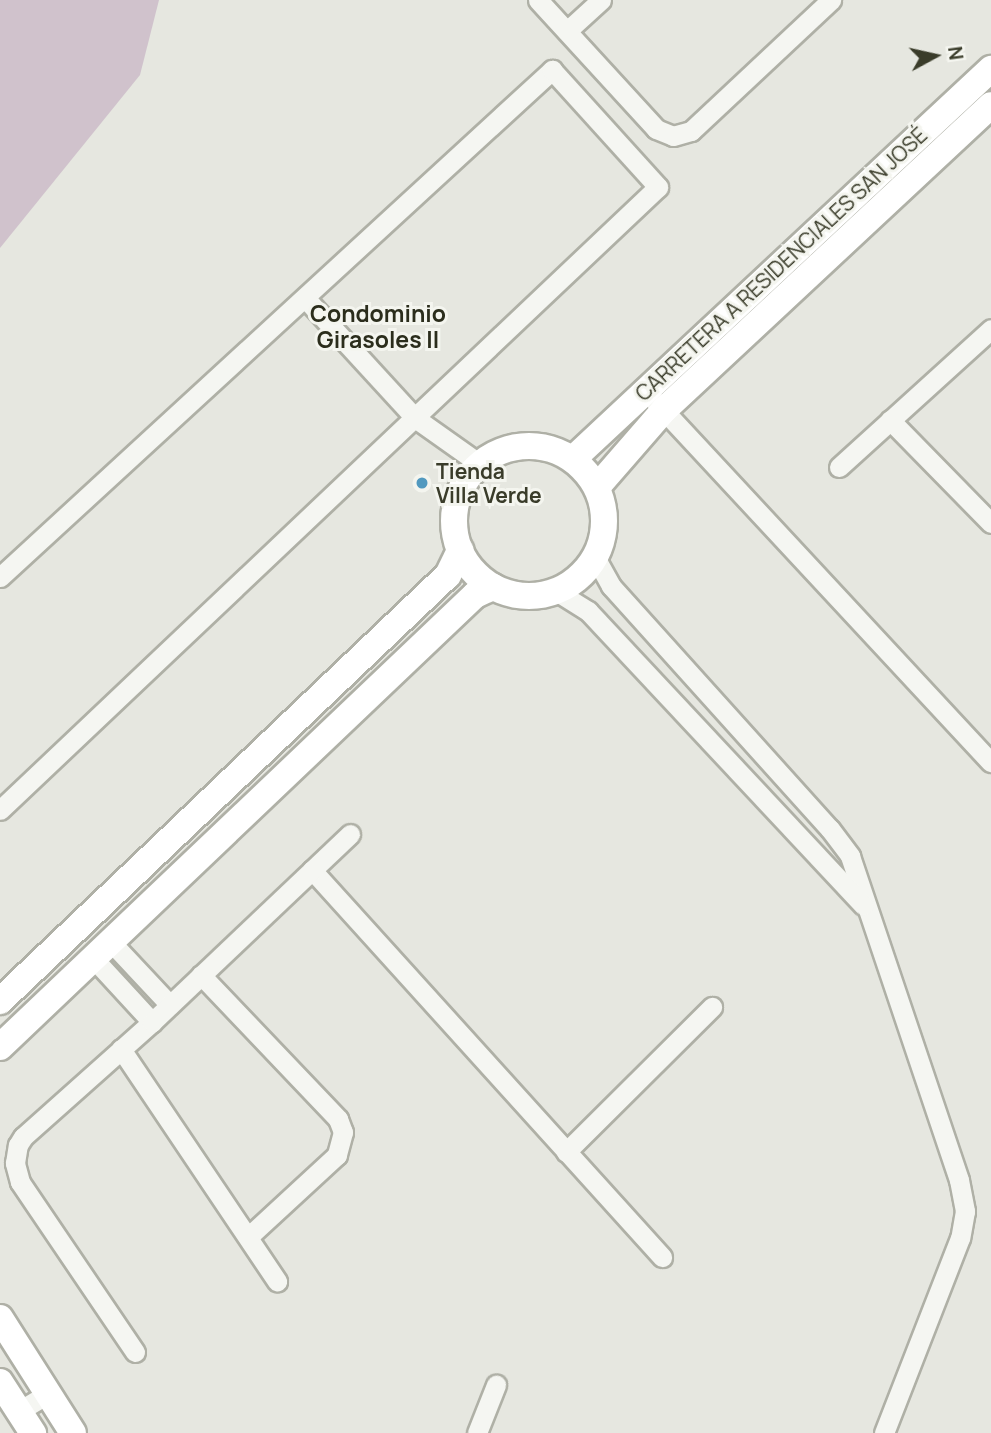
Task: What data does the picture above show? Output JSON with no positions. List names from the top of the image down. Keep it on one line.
{"streets":{"street":["CARRETERA A RESIDENCIALES SAN JOSÉ"]},"districts":["Condominio Girasoles II"],"places":["Tienda Villa Verde"],"north":"right"}
